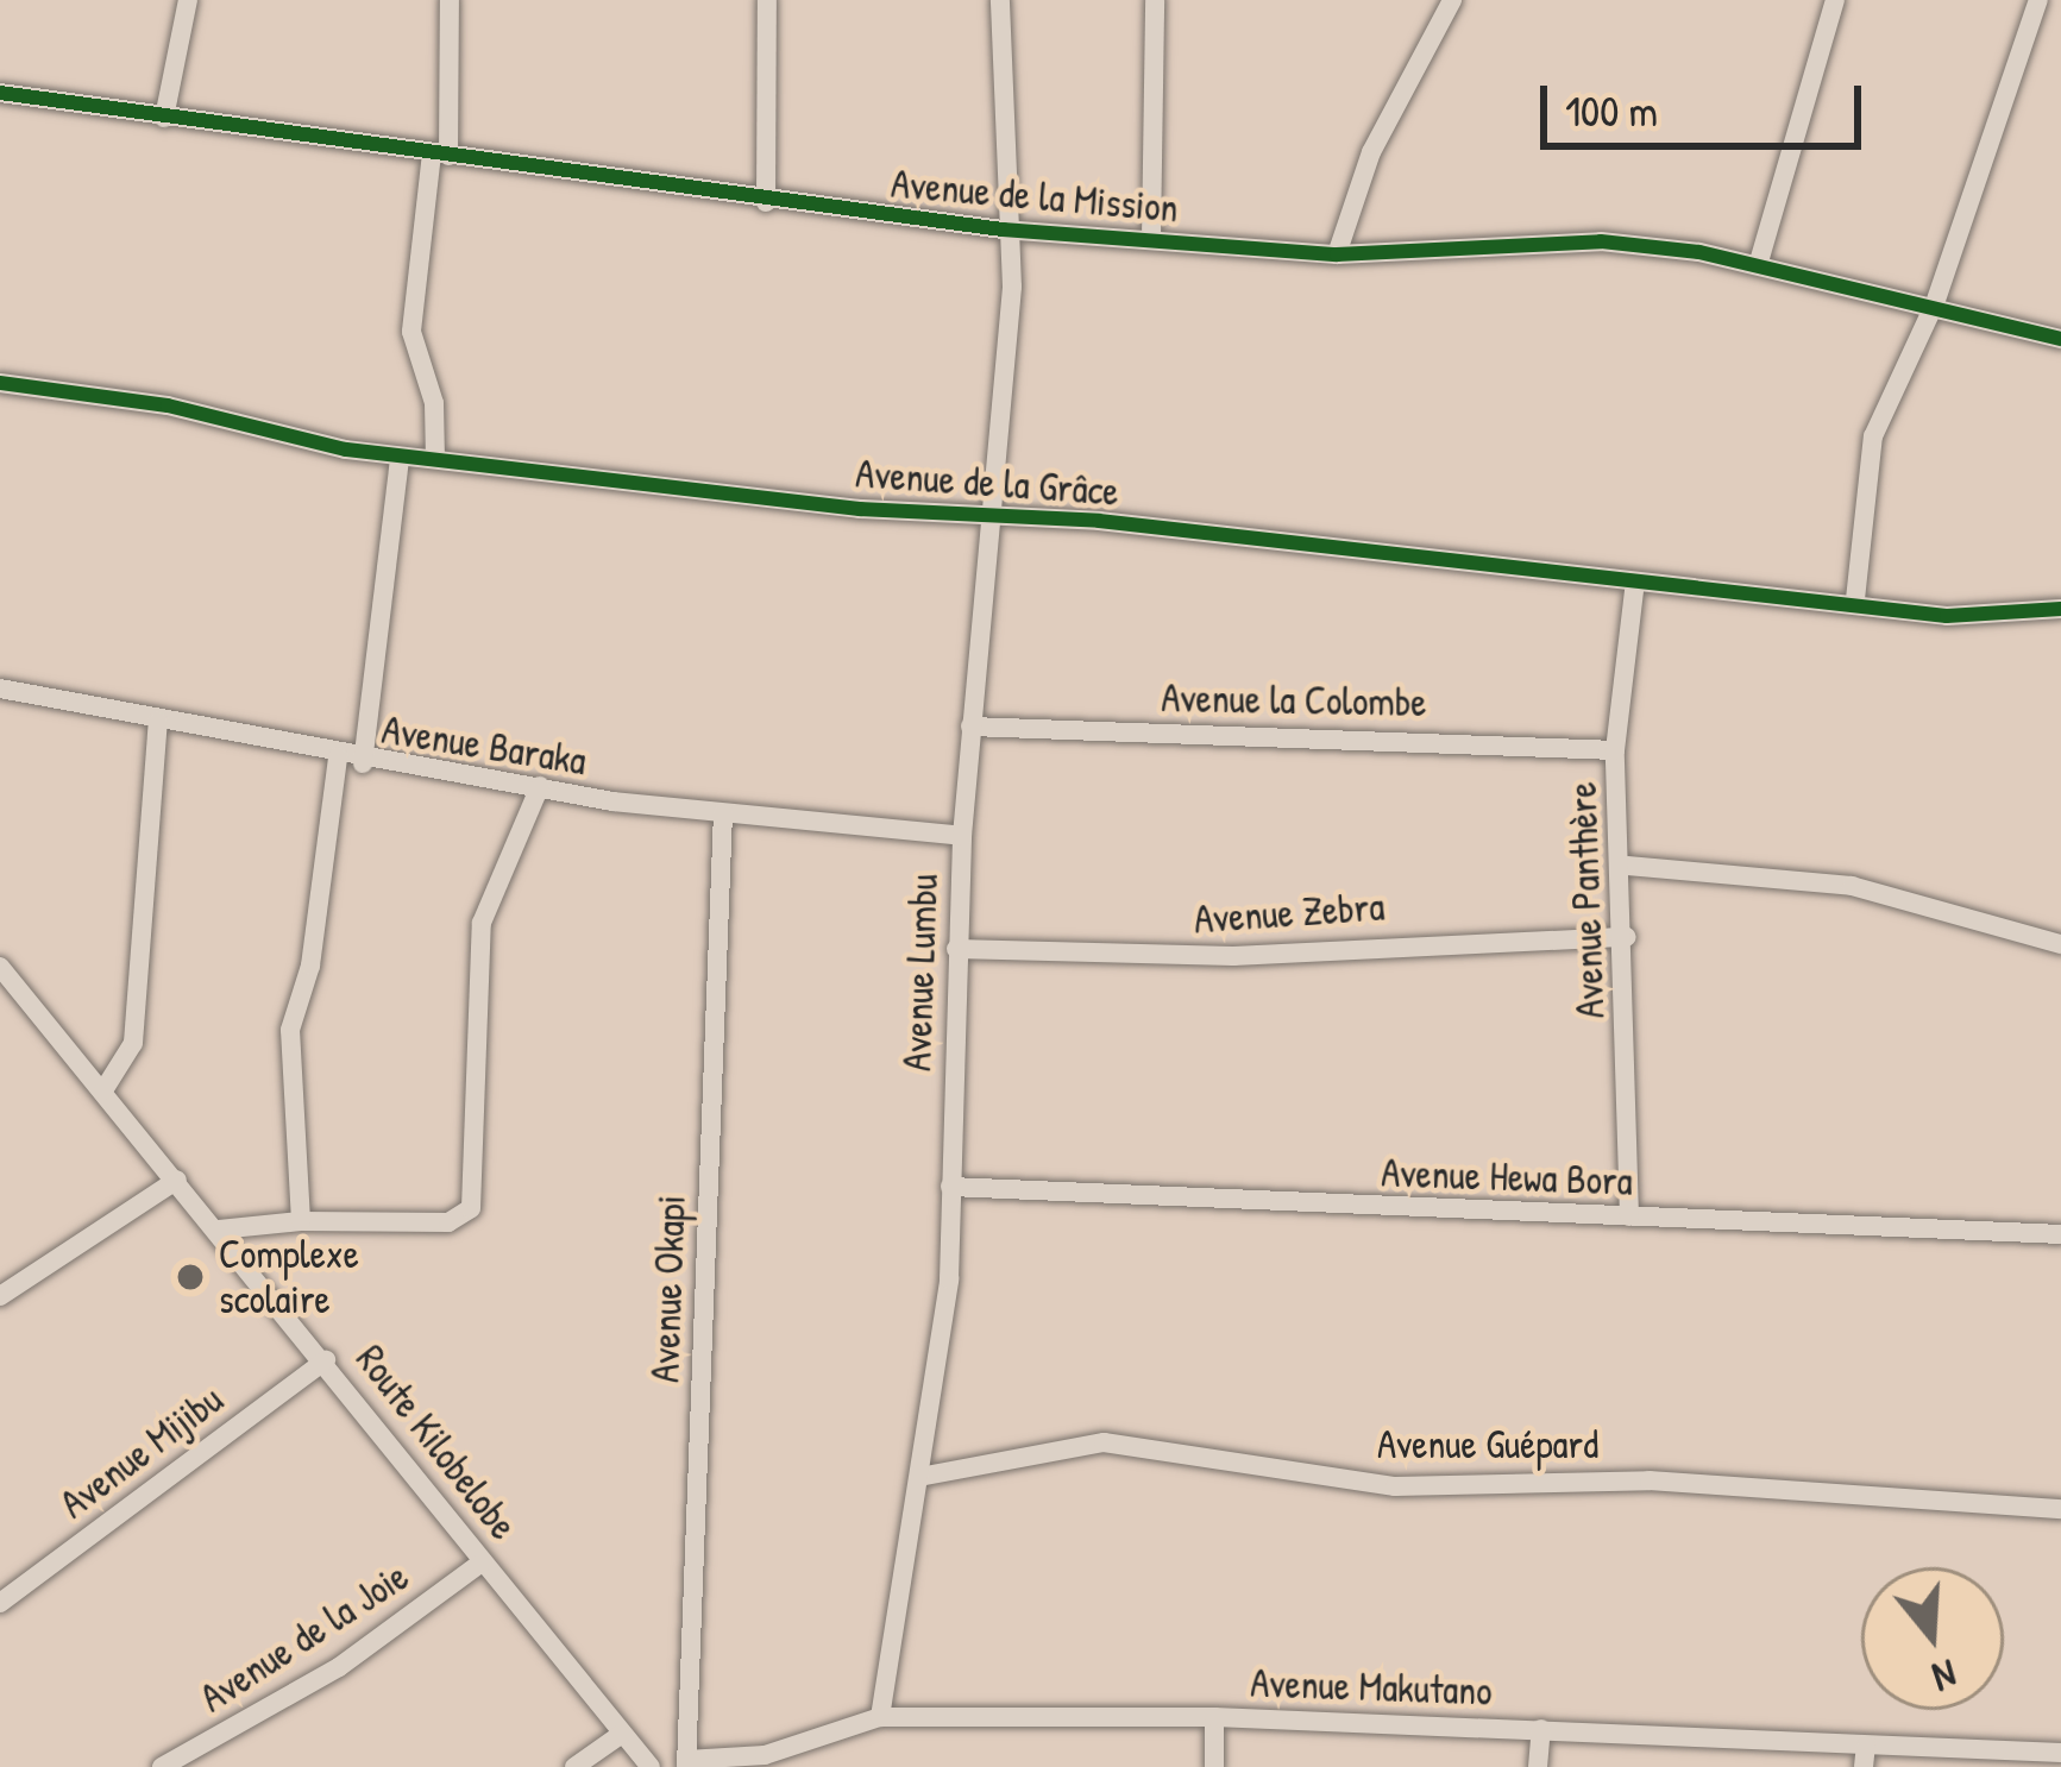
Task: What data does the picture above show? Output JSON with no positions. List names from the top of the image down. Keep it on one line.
{"streets":{"street":["Avenue de la Mission","Avenue de la Grâce","Avenue la Colombe","Avenue Baraka","Avenue Panthère","Avenue Zebra","Avenue Lumbu","Avenue Hewa Bora","Avenue Okapi","Route Kilobelobe","Avenue Guépard","Avenue Mijibu","Avenue de la Joie","Avenue Makutano"]},"crossings":[["Avenue de la Mission","Avenue Lumbu"],["Avenue de la Grâce","Avenue Panthère"],["Avenue de la Grâce","Avenue Lumbu"],["Avenue la Colombe","Avenue Panthère"],["Avenue la Colombe","Avenue Lumbu"],["Avenue Baraka","Avenue Lumbu"],["Avenue Baraka","Avenue Okapi"],["Avenue Panthère","Avenue Zebra"],["Avenue Panthère","Avenue Hewa Bora"],["Avenue Zebra","Avenue Lumbu"],["Avenue Lumbu","Avenue Hewa Bora"],["Avenue Lumbu","Avenue Guépard"],["Avenue Lumbu","Avenue Makutano"],["Avenue Okapi","Avenue Makutano"],["Route Kilobelobe","Avenue Mijibu"],["Route Kilobelobe","Avenue de la Joie"]],"places":["Complexe scolaire"],"scale_bar":"100 m","north":"bottom"}
